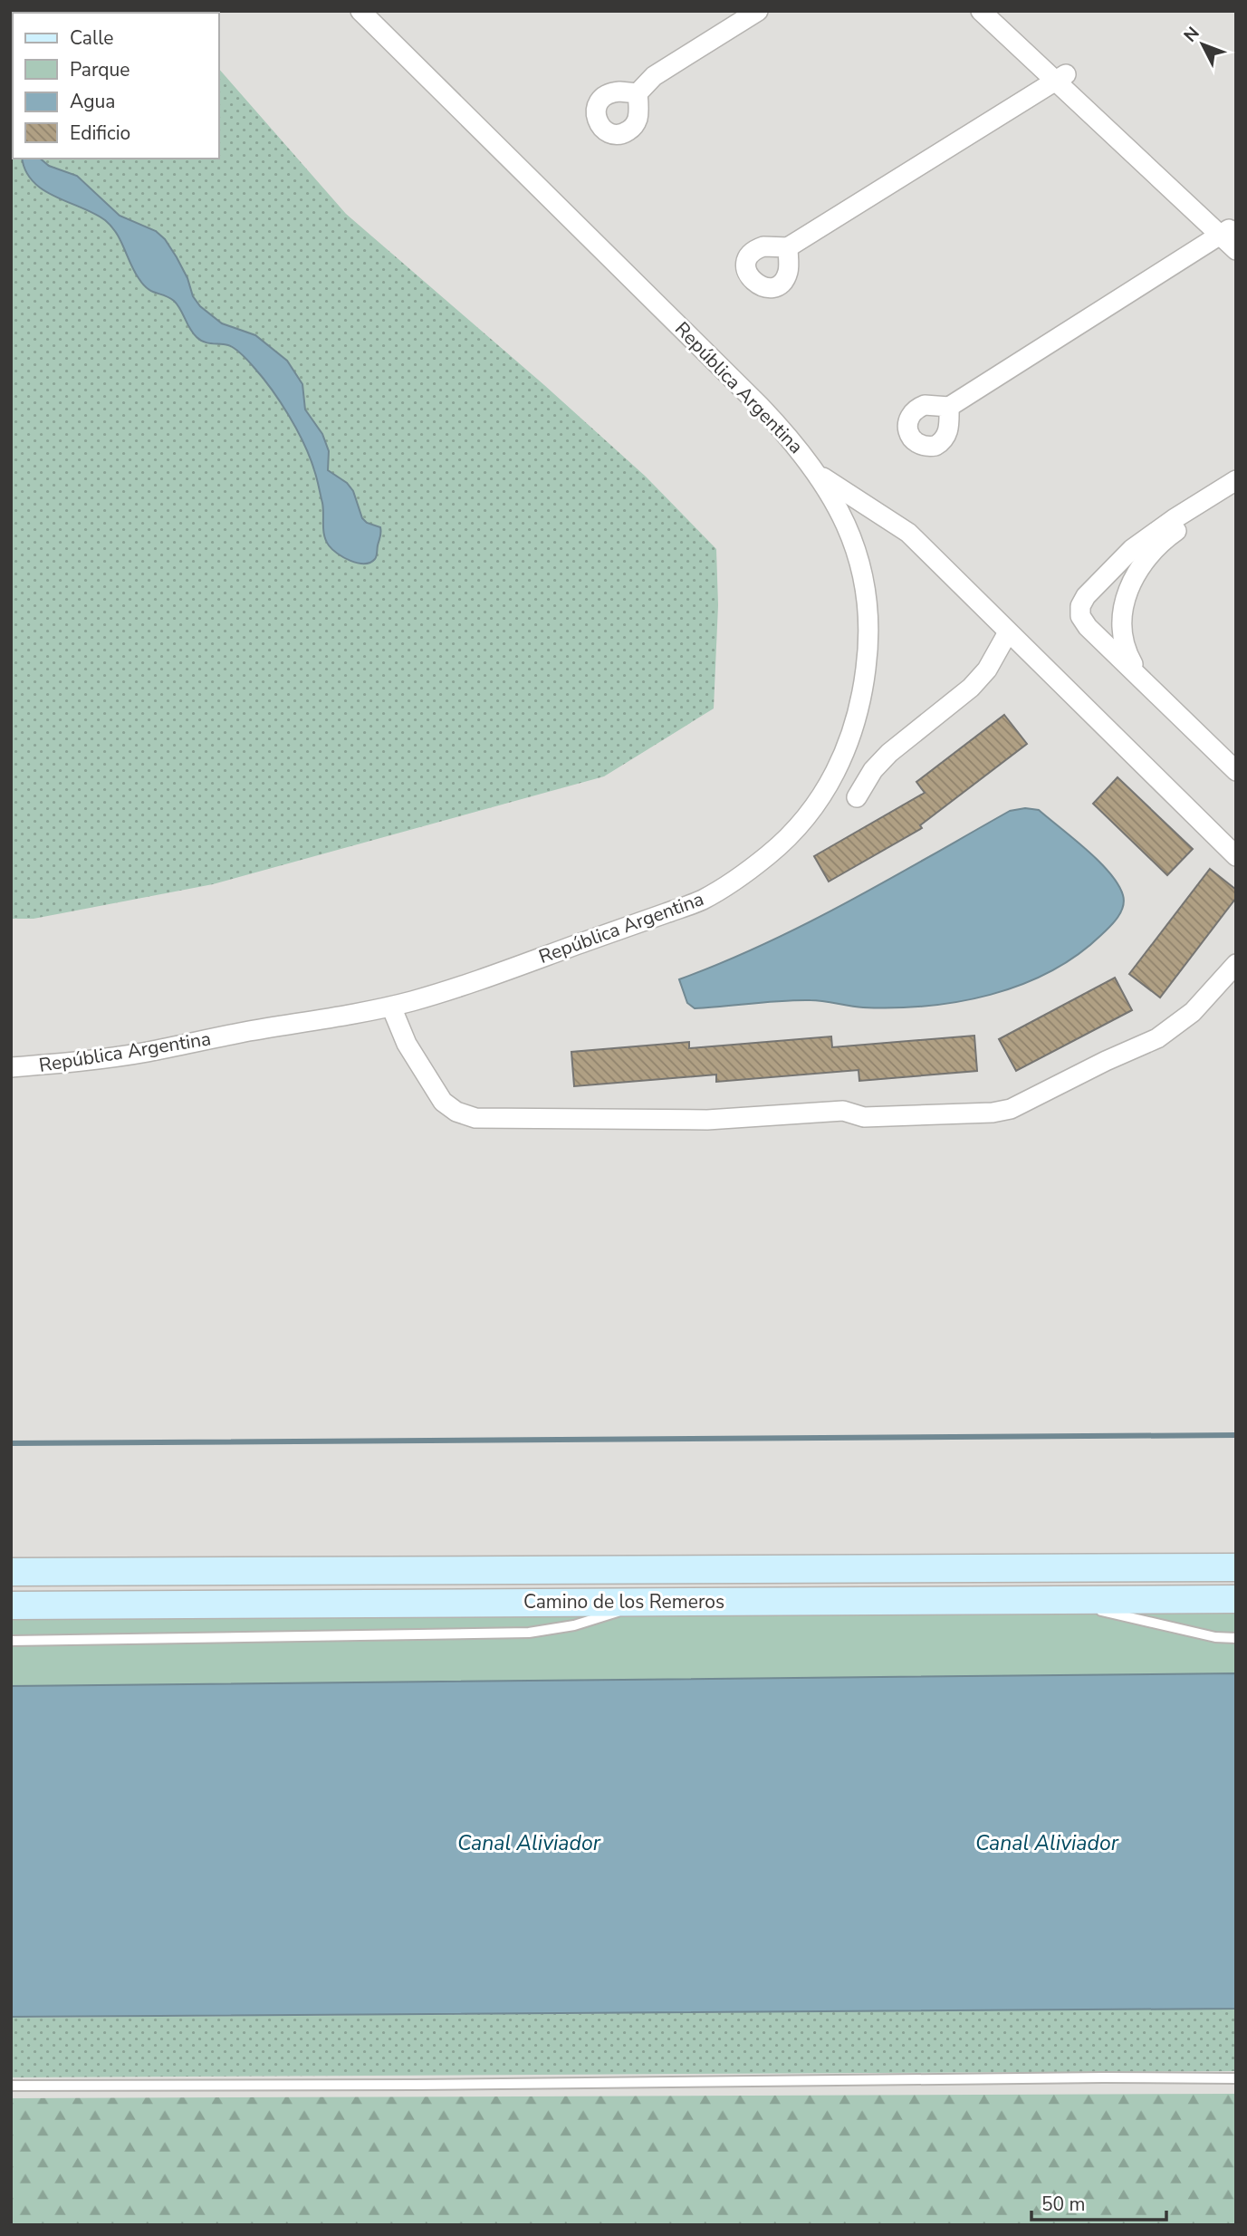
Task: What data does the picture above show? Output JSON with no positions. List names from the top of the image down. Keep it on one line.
{"streets":{"main road":["Camino de los Remeros"],"street":["República Argentina"]},"water":["Canal Aliviador"],"legend":["Calle","Parque","Agua","Edificio"],"scale_bar":"50 m","north":"top left"}
